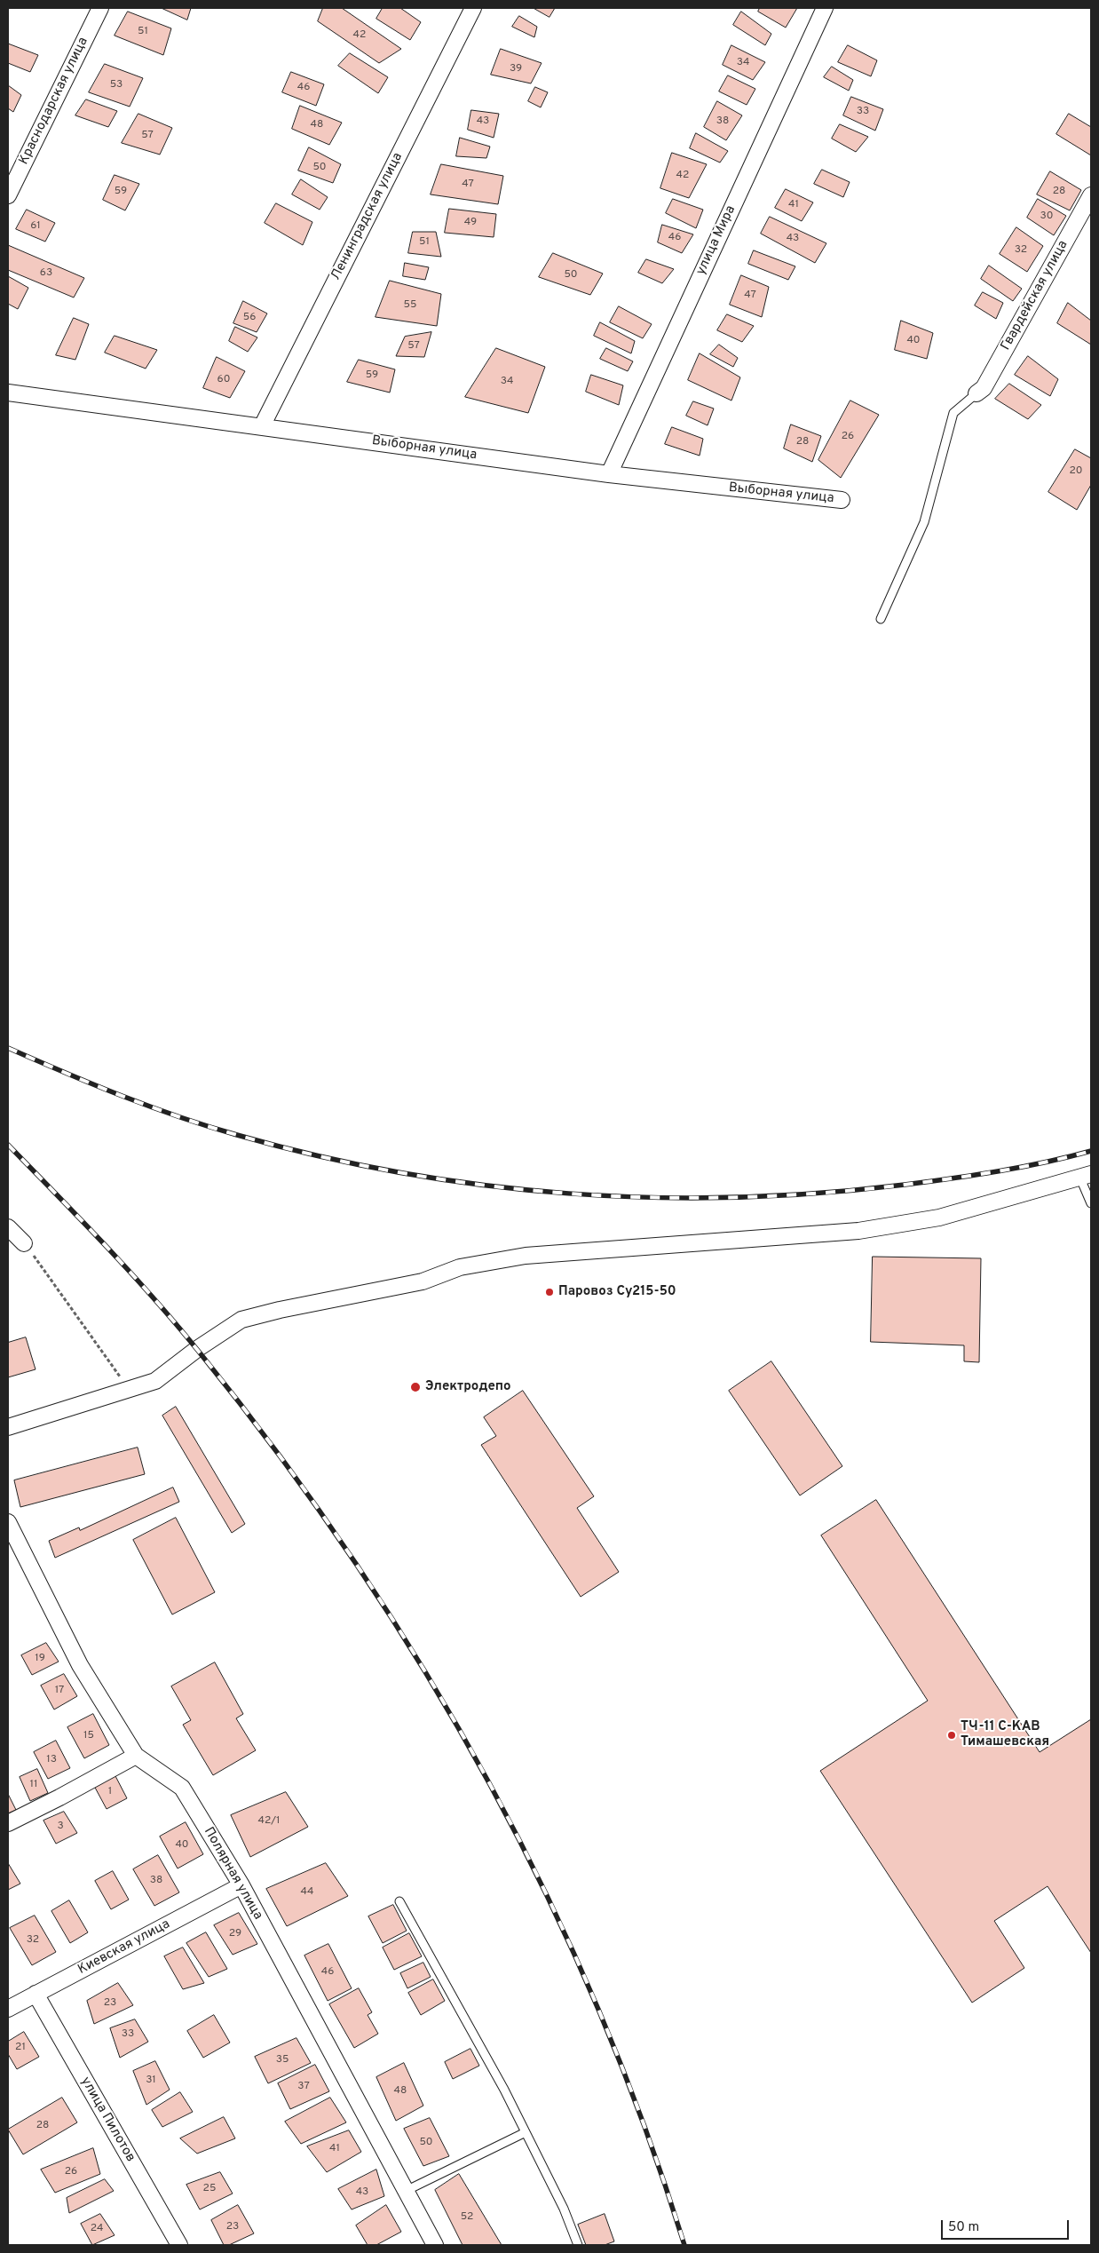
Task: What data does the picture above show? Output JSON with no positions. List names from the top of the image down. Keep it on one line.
{"streets":{"street":["Краснодарская улица","Ленинградская улица","улица Мира","Гвардейская улица","Выборная улица","Полярная улица","Киевская улица","улица Пилотов"]},"crossings":[["Ленинградская улица","Выборная улица"],["улица Мира","Выборная улица"],["Полярная улица","Киевская улица"],["Киевская улица","улица Пилотов"]],"places":["Паровоз Су215-50","Электродепо","ТЧ-11 С-КАВ Тимашевская"],"house_numbers":["51","42","34","39","53","46","33","43","38","48","57","50","42","47","59","28","41","30","49","61","46","43","51","32","63","50","47","55","56","40","57","59","60","34","26","28","20","19","17","15","13","11","1","42/1","3","40","38","44","29","32","46","23","33","21","35","31","37","48","28","50","41","26","25","43","52","23","24"],"scale_bar":"50 m"}
